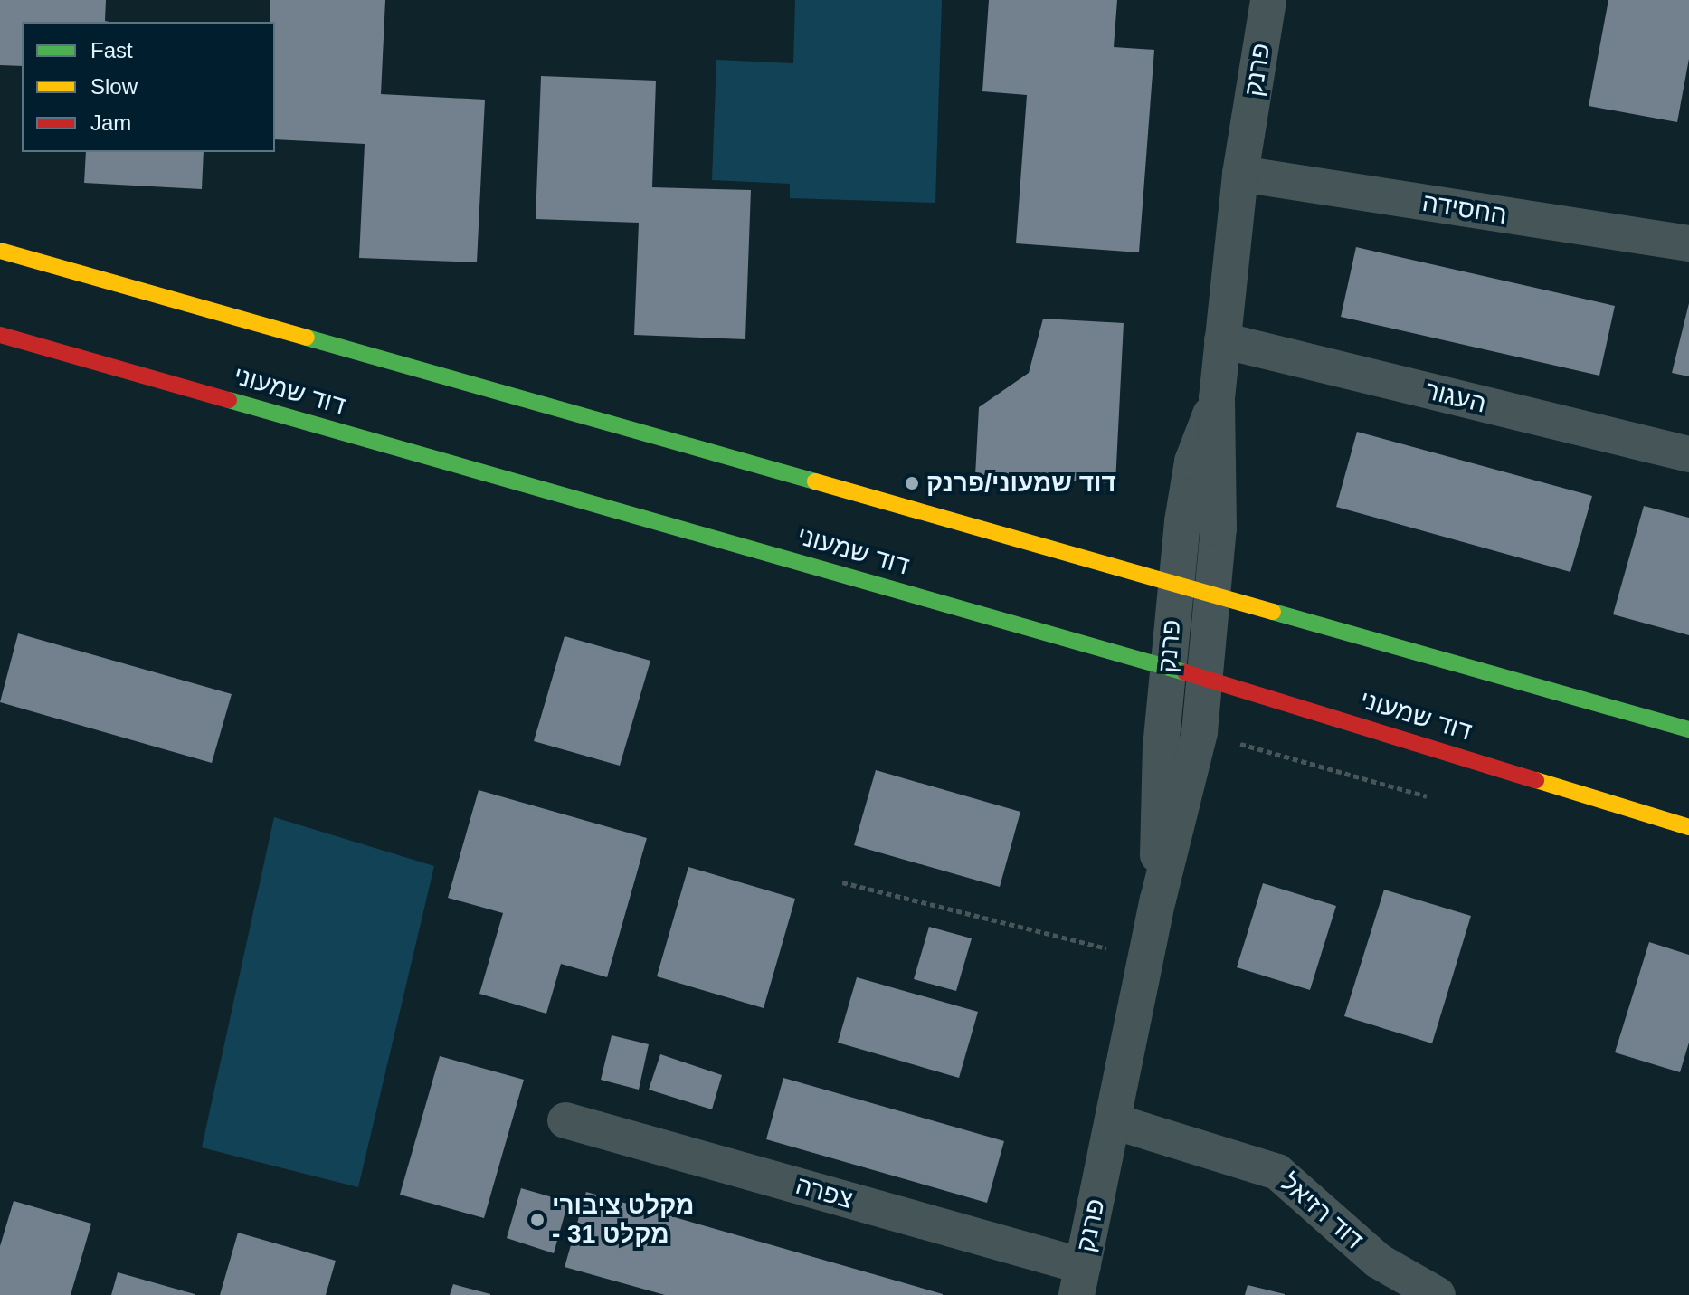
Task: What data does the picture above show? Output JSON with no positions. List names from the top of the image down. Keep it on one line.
{"streets":{"main road":["דוד שמעוני"],"street":["פרנק","החסידה","העגור","צפרה","דוד רזיאל"]},"crossings":[["פרנק","החסידה"],["פרנק","דוד שמעוני"],["פרנק","העגור"],["פרנק","צפרה"],["פרנק","דוד רזיאל"]],"places":["דוד שמעוני/פרנק","מקלט ציבורי - מקלט 31"],"legend":["Fast","Slow","Jam"]}
